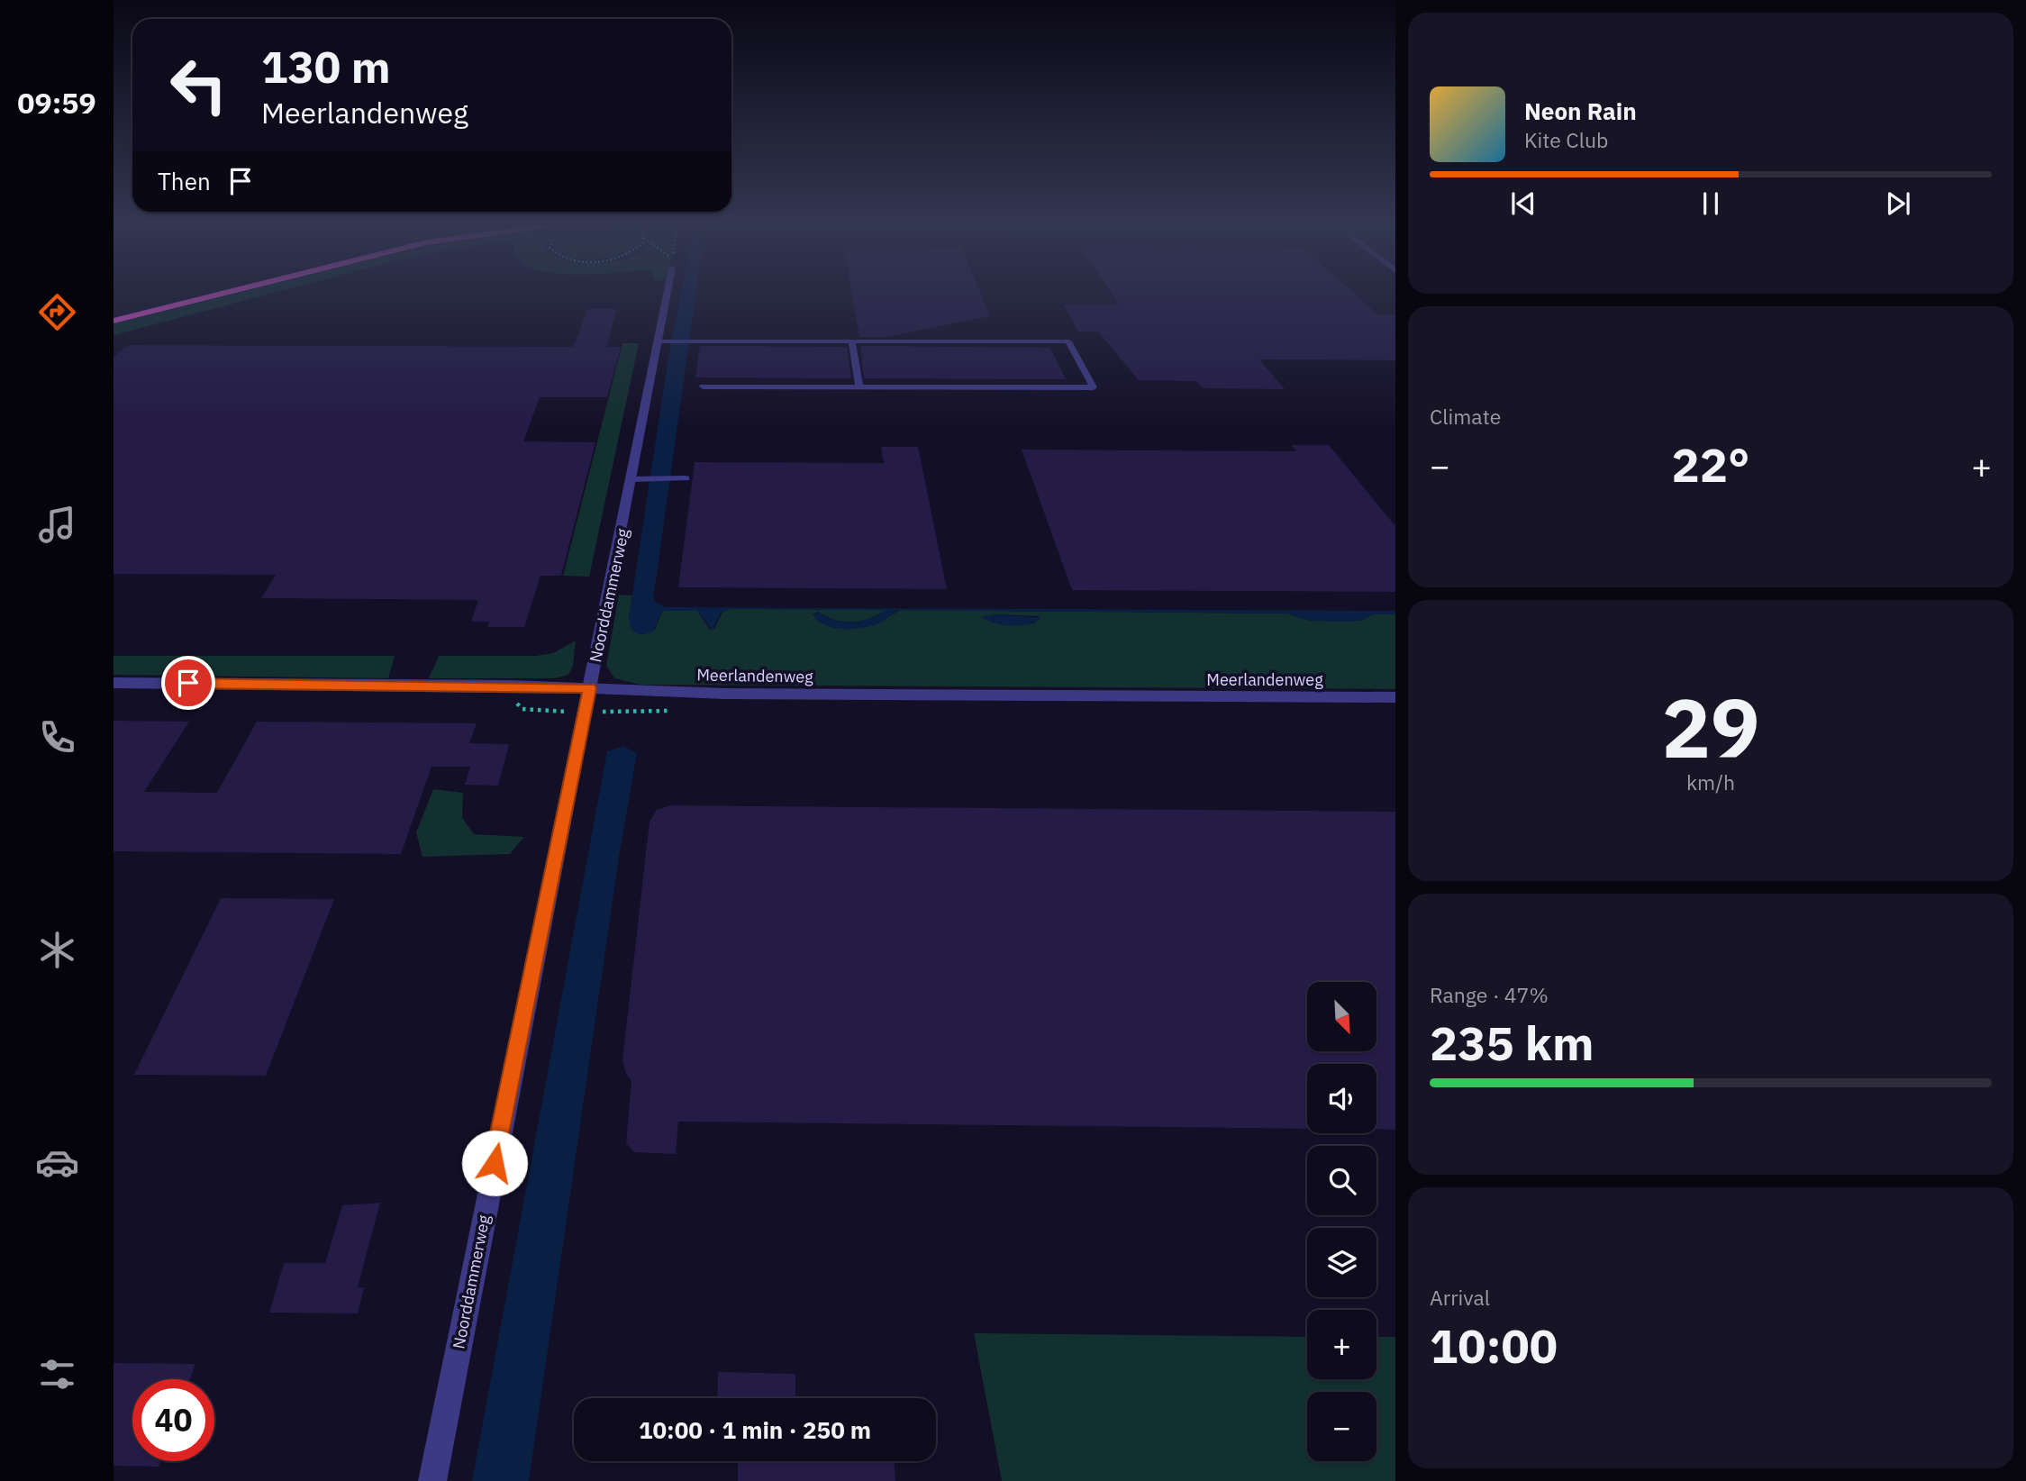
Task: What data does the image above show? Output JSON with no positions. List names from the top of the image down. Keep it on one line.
{"streets":{"street":["Noorddammerweg","Meerlandenweg"]},"crossings":[["Noorddammerweg","Meerlandenweg"]],"north":"bottom right","page":{"tabs":"09:59","turn":["130 m","Meerlandenweg"],"song":["Neon Rain","Kite Club"],"then":"Then","tile":["Climate",["29","km/h"],["Range · 47%","235 km"],["Arrival","10:00"]],"heat":["−","22°","+"],"map_buttons":["+","−"],"limit":"40","trip":"10:00 · 1 min · 250 m"}}
